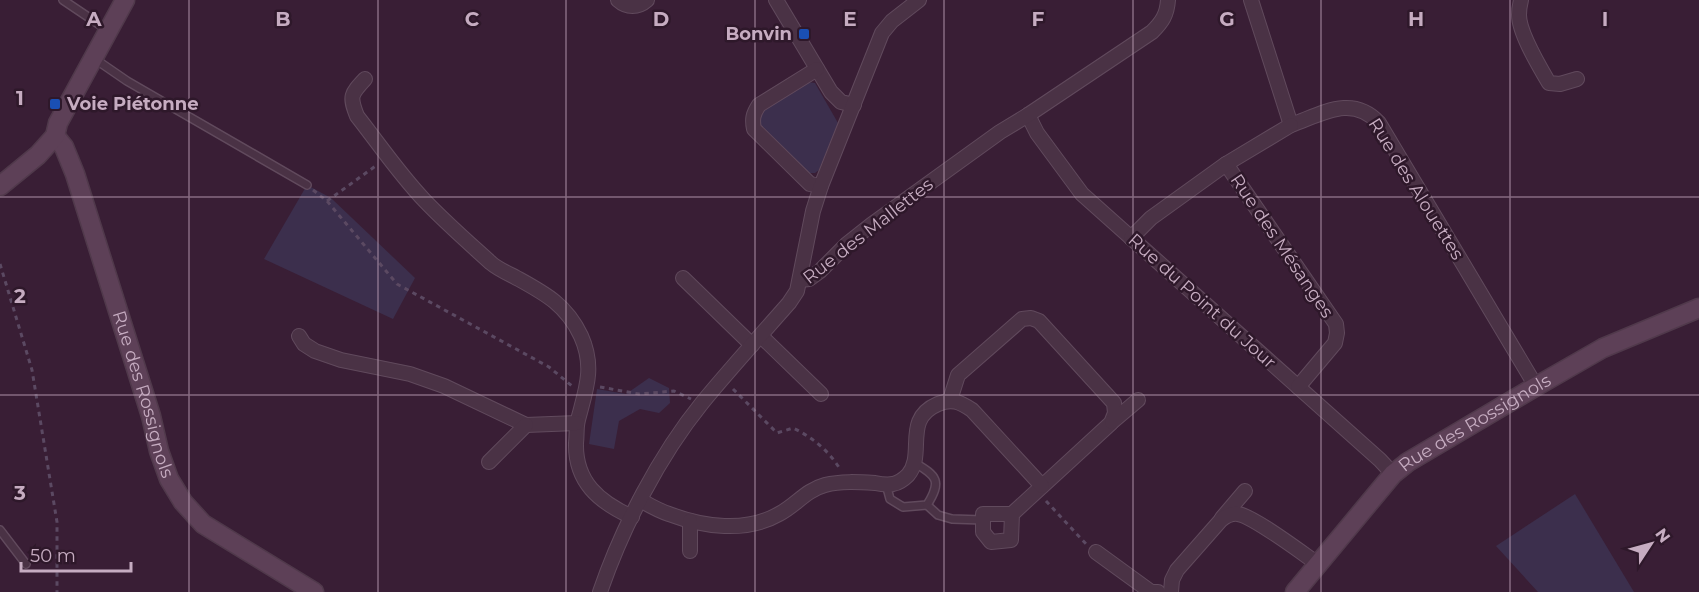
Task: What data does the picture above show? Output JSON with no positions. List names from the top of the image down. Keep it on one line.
{"streets":{"street":["Rue des Alouettes","Rue des Mallettes","Rue des Mésanges","Rue du Point du Jour","Rue des Rossignols"]},"crossings":[["Rue des Alouettes","Rue des Mésanges"],["Rue des Alouettes","Rue du Point du Jour"],["Rue des Alouettes","Rue des Rossignols"],["Rue des Mallettes","Rue du Point du Jour"],["Rue des Mésanges","Rue du Point du Jour"],["Rue du Point du Jour","Rue des Rossignols"]],"places":{"transit":["Bonvin","Voie Piétonne"]},"scale_bar":"50 m","north":"top right","grid":{"columns":["A","B","C","D","E","F","G","H","I"],"rows":["1","2","3"]}}
